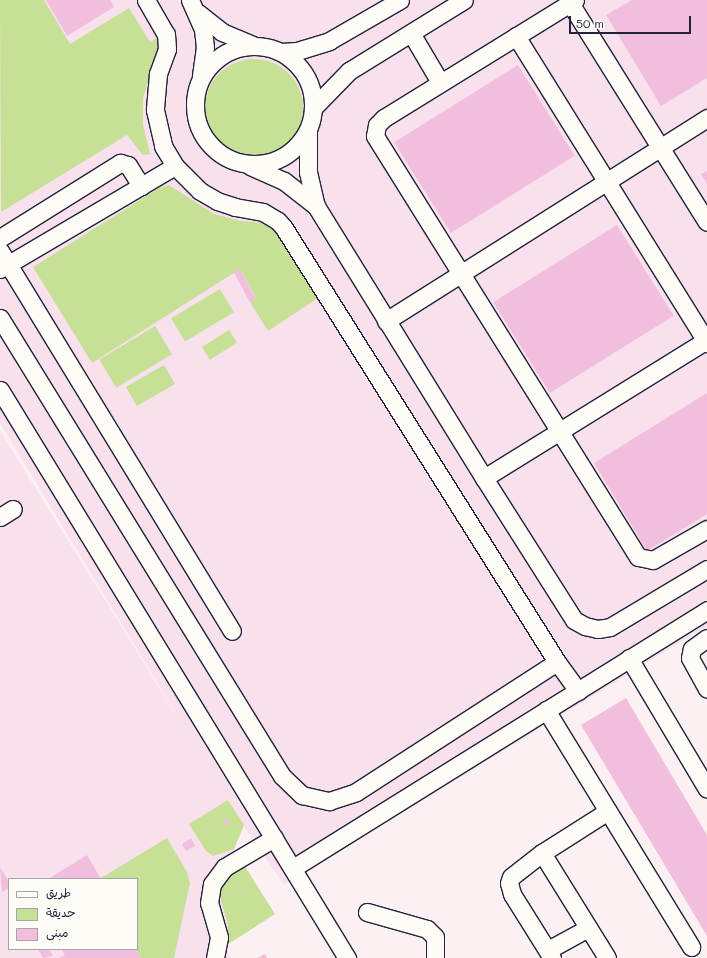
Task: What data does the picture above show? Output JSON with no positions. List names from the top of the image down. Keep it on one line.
{"legend":["طريق","حديقة","مبنى"],"scale_bar":"50 m"}
